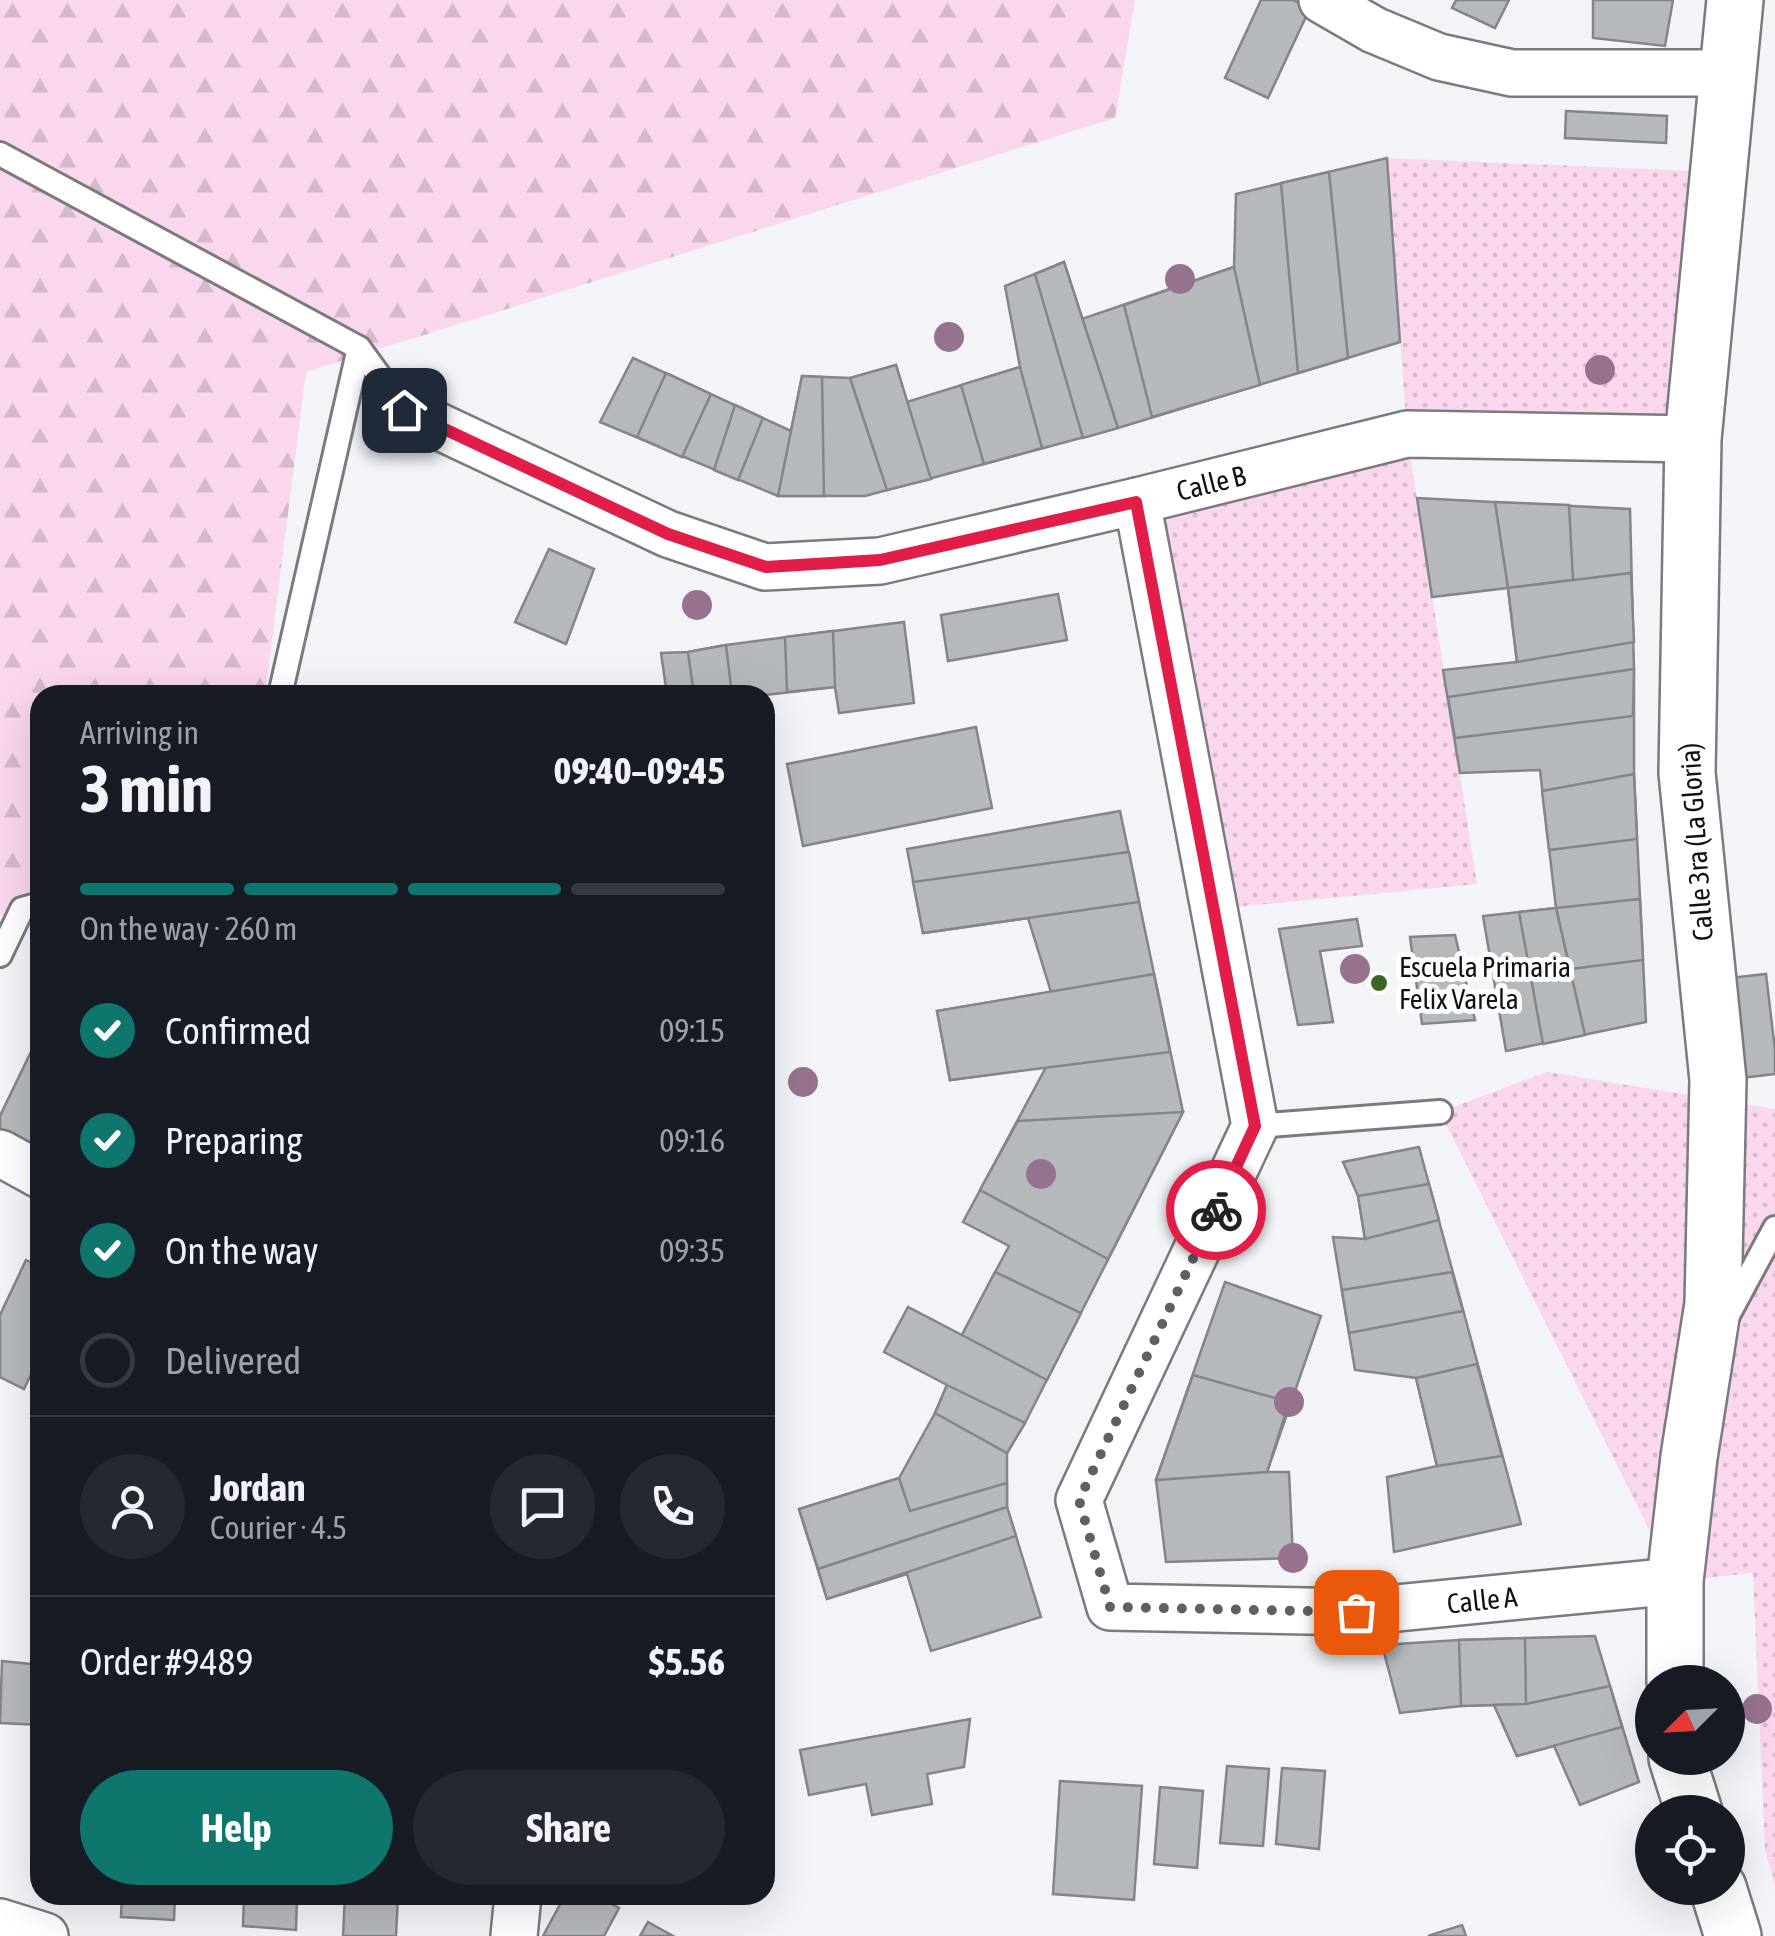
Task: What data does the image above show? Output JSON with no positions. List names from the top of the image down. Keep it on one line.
{"streets":{"street":["Calle B","Calle 3ra (La Gloria)","Calle A"]},"crossings":[["Calle B","Calle 3ra (La Gloria)"],["Calle 3ra (La Gloria)","Calle A"]],"places":["Escuela Primaria Felix Varela"],"north":"bottom left","page":{"heading":["3 min","Arriving in","09:40–09:45"],"panel":["Jordan","Courier · 4.5","Order #9489","$5.56"],"bar":"On the way · 260 m","list":[["Confirmed","09:15"],["Preparing","09:16"],["On the way","09:35"],"Delivered"],"buttons":["Help","Share"]}}
